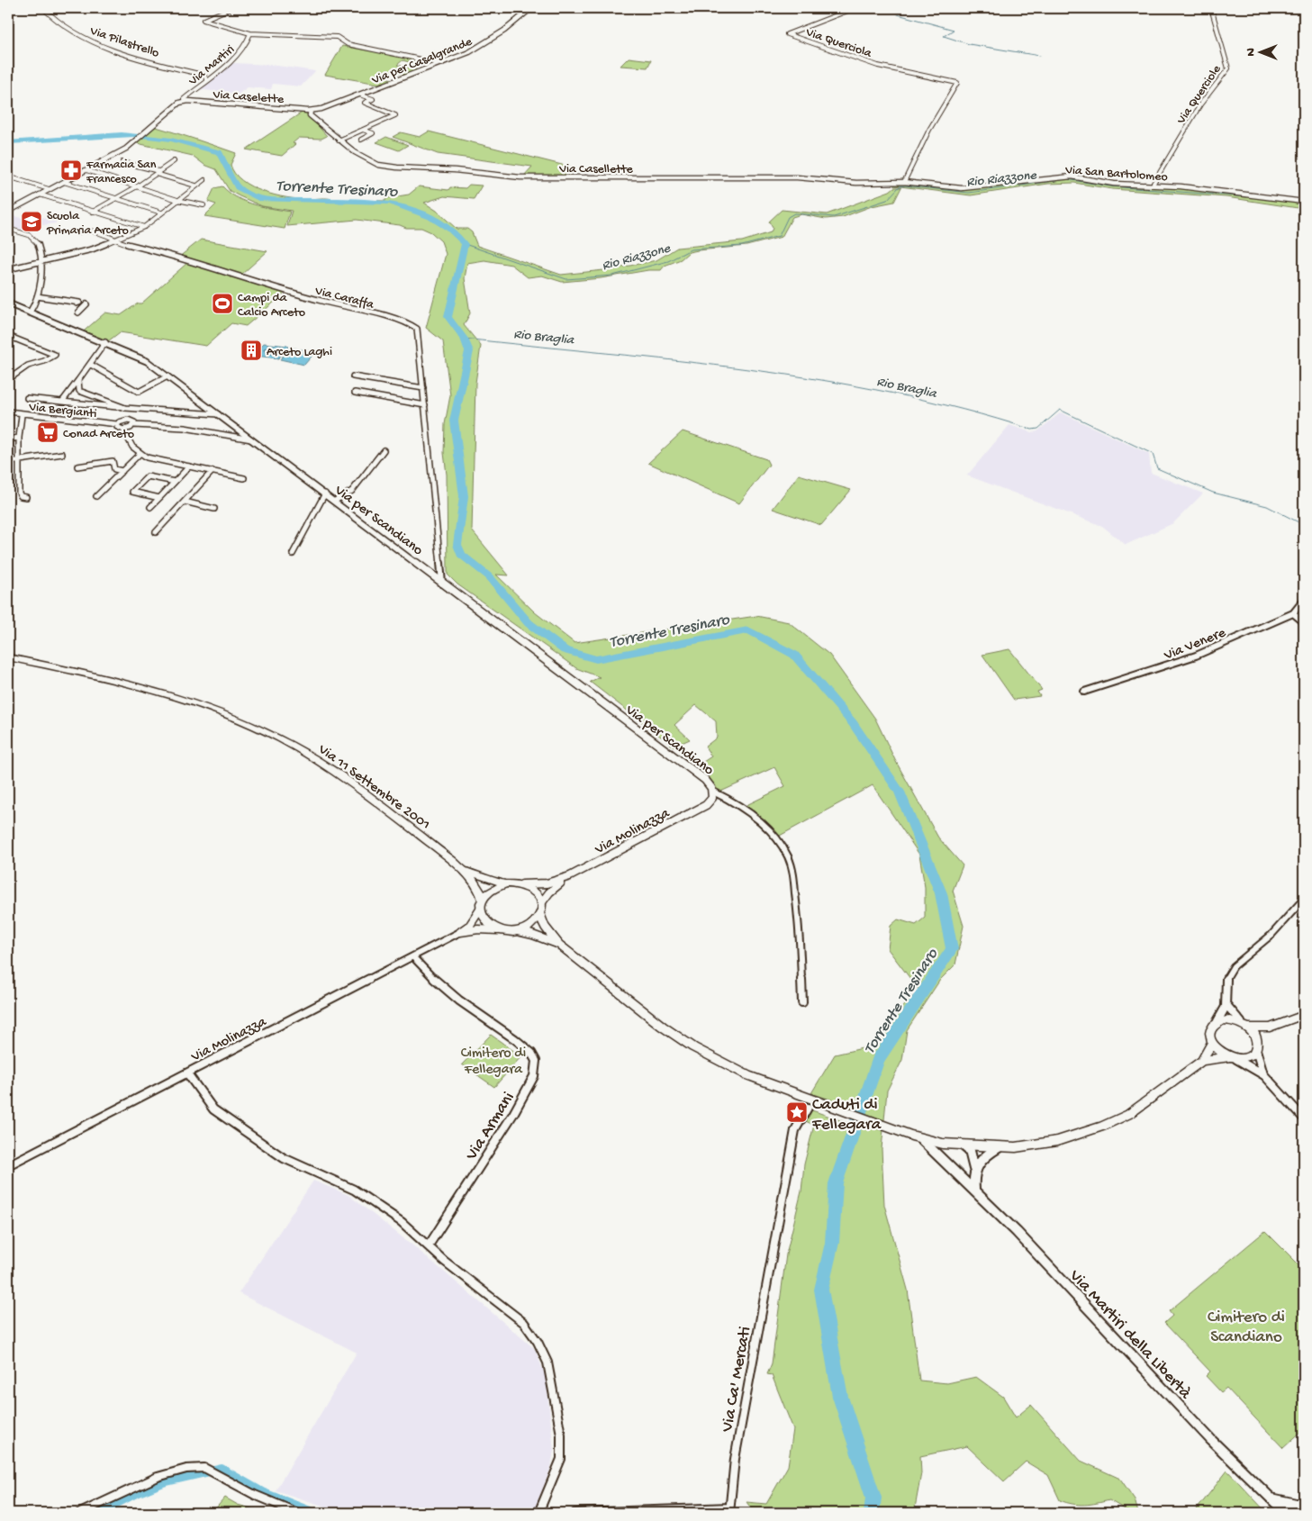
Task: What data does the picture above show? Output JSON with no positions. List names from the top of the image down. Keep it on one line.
{"streets":{"main road":["Via 11 Settembre 2001"],"street":["Via Pilastrello","Via Querciola","Via per Casalgrande","Via Martiri","Via Querciole","Via Caselette","Via Casellette","Via San Bartolomeo","Via Caraffa","Via Bergianti","Via per Scandiano","Via Venere","Via Molinazza","Via Armani","Via Martiri della Libertà","Via Ca' Mercati"]},"crossings":[["Via Pilastrello","Via Martiri"],["Via Querciola","Via Casellette"],["Via Querciola","Via San Bartolomeo"],["Via per Casalgrande","Via Caselette"],["Via per Casalgrande","Via Casellette"],["Via Martiri","Via Caselette"],["Via Querciole","Via San Bartolomeo"],["Via Caselette","Via Casellette"],["Via Casellette","Via San Bartolomeo"],["Via Caraffa","Via per Scandiano"],["Via per Scandiano","Via Molinazza"],["Via 11 Settembre 2001","Via Molinazza"],["Via Molinazza","Via Armani"]],"water":["Rio Riazzone","Torrente Tresinaro","Rio Braglia"],"parks":["Cimitero di Fellegara","Cimitero di Scandiano"],"places":{"pharmacy":["Farmacia San Francesco"],"school or university":["Scuola Primaria Arceto"],"sports":["Campi da Calcio Arceto"],"building":["Arceto Laghi"],"supermarket":["Conad Arceto"],"place":["Caduti di Fellegara"]},"north":"left"}
